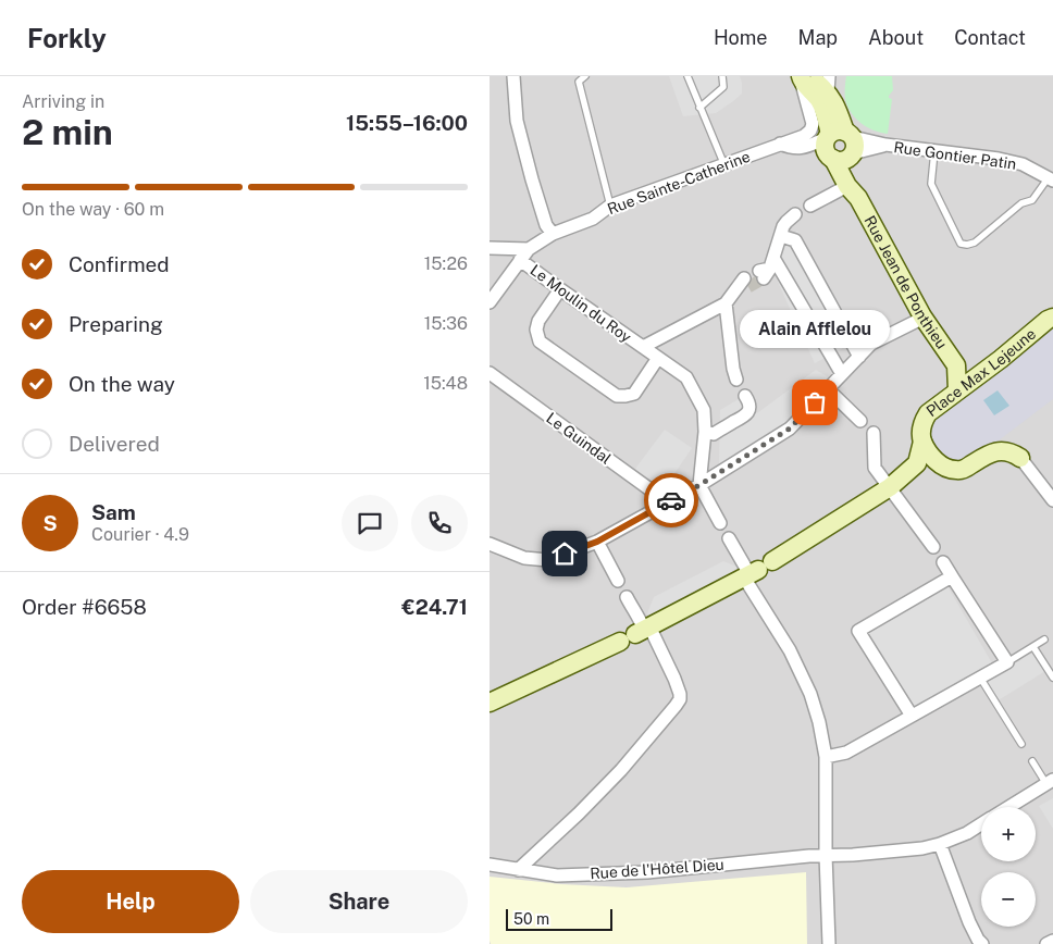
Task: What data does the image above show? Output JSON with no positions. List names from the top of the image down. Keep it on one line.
{"streets":{"street":["Rue Gontier Patin","Rue Sainte-Catherine","Rue Jean de Ponthieu","Le Moulin du Roy","Place Max Lejeune","Le Guindal","Rue de l'Hôtel Dieu"]},"crossings":[["Rue Gontier Patin","Rue Sainte-Catherine"],["Rue Gontier Patin","Rue Jean de Ponthieu"],["Rue Sainte-Catherine","Le Moulin du Roy"],["Rue Jean de Ponthieu","Place Max Lejeune"]],"places":["Alain Afflelou"],"scale_bar":"50 m","page":{"header":"Forkly","nav":["Home","Map","About","Contact"],"heading":["2 min","Arriving in","15:55–16:00"],"panel":["Sam","Courier · 4.9","Order #6658","€24.71"],"bar":"On the way · 60 m","list":[["Confirmed","15:26"],["Preparing","15:36"],["On the way","15:48"],"Delivered"],"bubble":"Alain Afflelou","round":"S","map_buttons":["+","−"],"buttons":["Help","Share"],"scale":"50 m"}}
